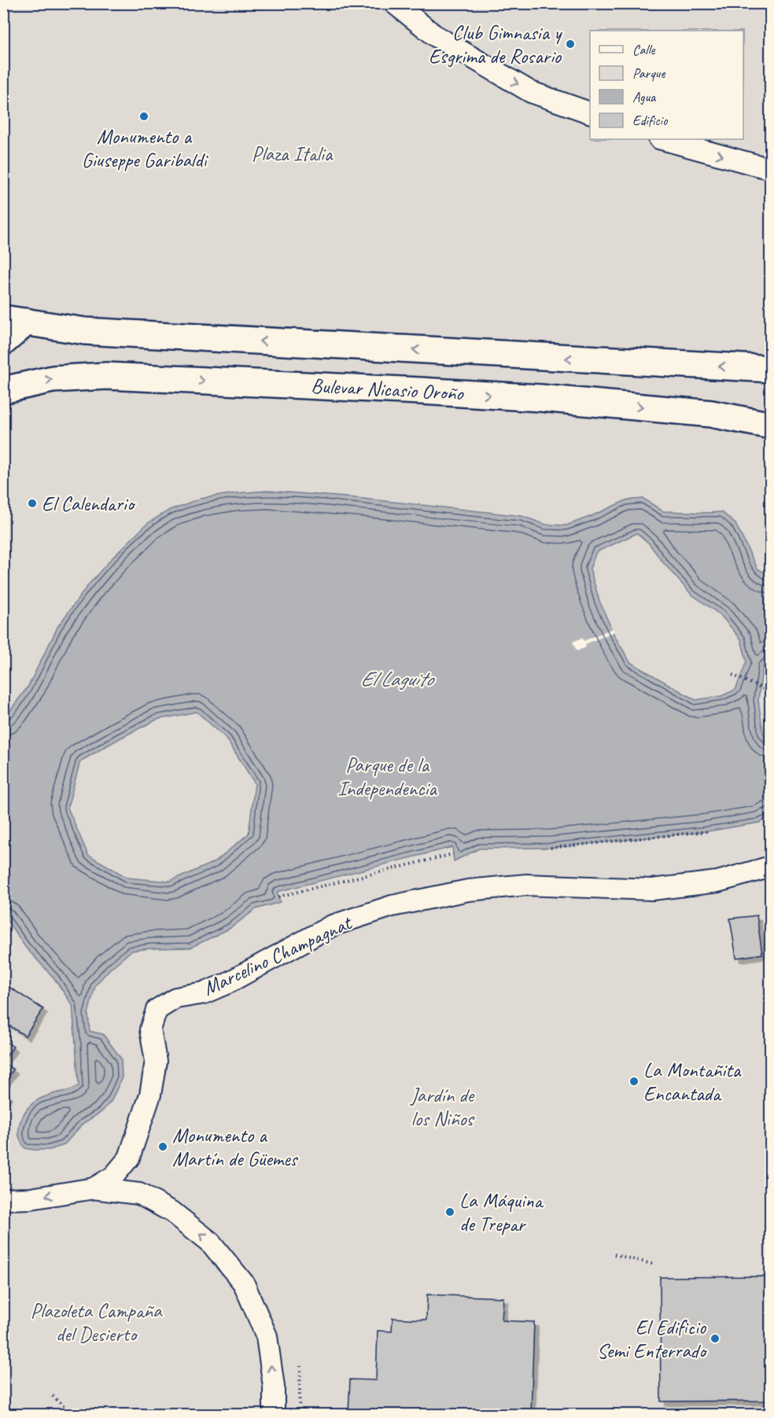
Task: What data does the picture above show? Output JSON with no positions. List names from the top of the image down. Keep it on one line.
{"streets":{"main road":["Bulevar Nicasio Oroño"],"street":["Marcelino Champagnat"]},"water":["El Laguito"],"parks":["Plaza Italia","Parque de la Independencia","Jardín de los Niños","Plazoleta Campaña del Desierto"],"places":["Club Gimnasia y Esgrima de Rosario","Monumento a Giuseppe Garibaldi","El Calendario","La Montañita Encantada","Monumento a Martín de Güemes","La Máquina de Trepar","El Edificio Semi Enterrado"],"legend":["Calle","Parque","Agua","Edificio"]}
